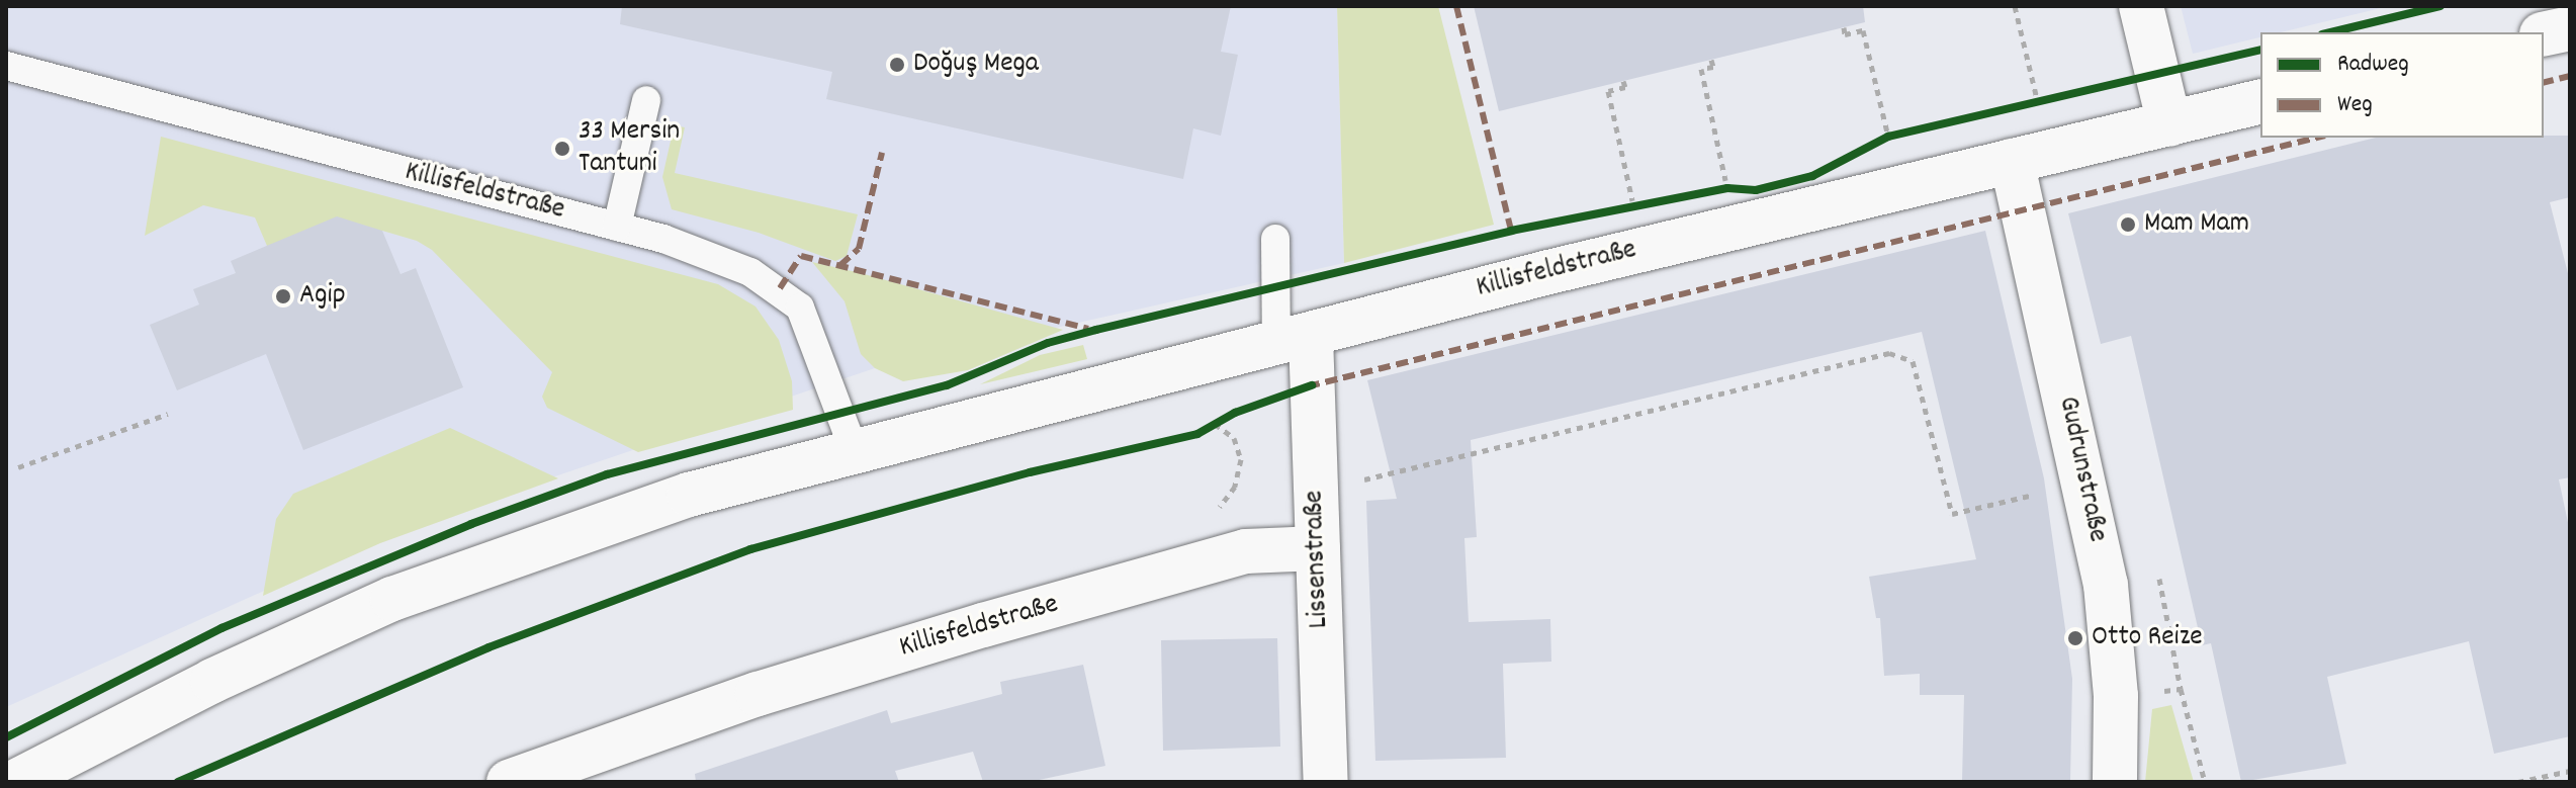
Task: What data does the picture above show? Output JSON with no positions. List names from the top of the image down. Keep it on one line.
{"streets":{"main road":["Killisfeldstraße","Gudrunstraße","Lissenstraße"]},"crossings":[["Killisfeldstraße","Gudrunstraße"],["Killisfeldstraße","Lissenstraße"]],"places":["Doğuş Mega","33 Mersin Tantuni","Mam Mam","Agip","Otto Reize"],"legend":["Radweg","Weg"]}
